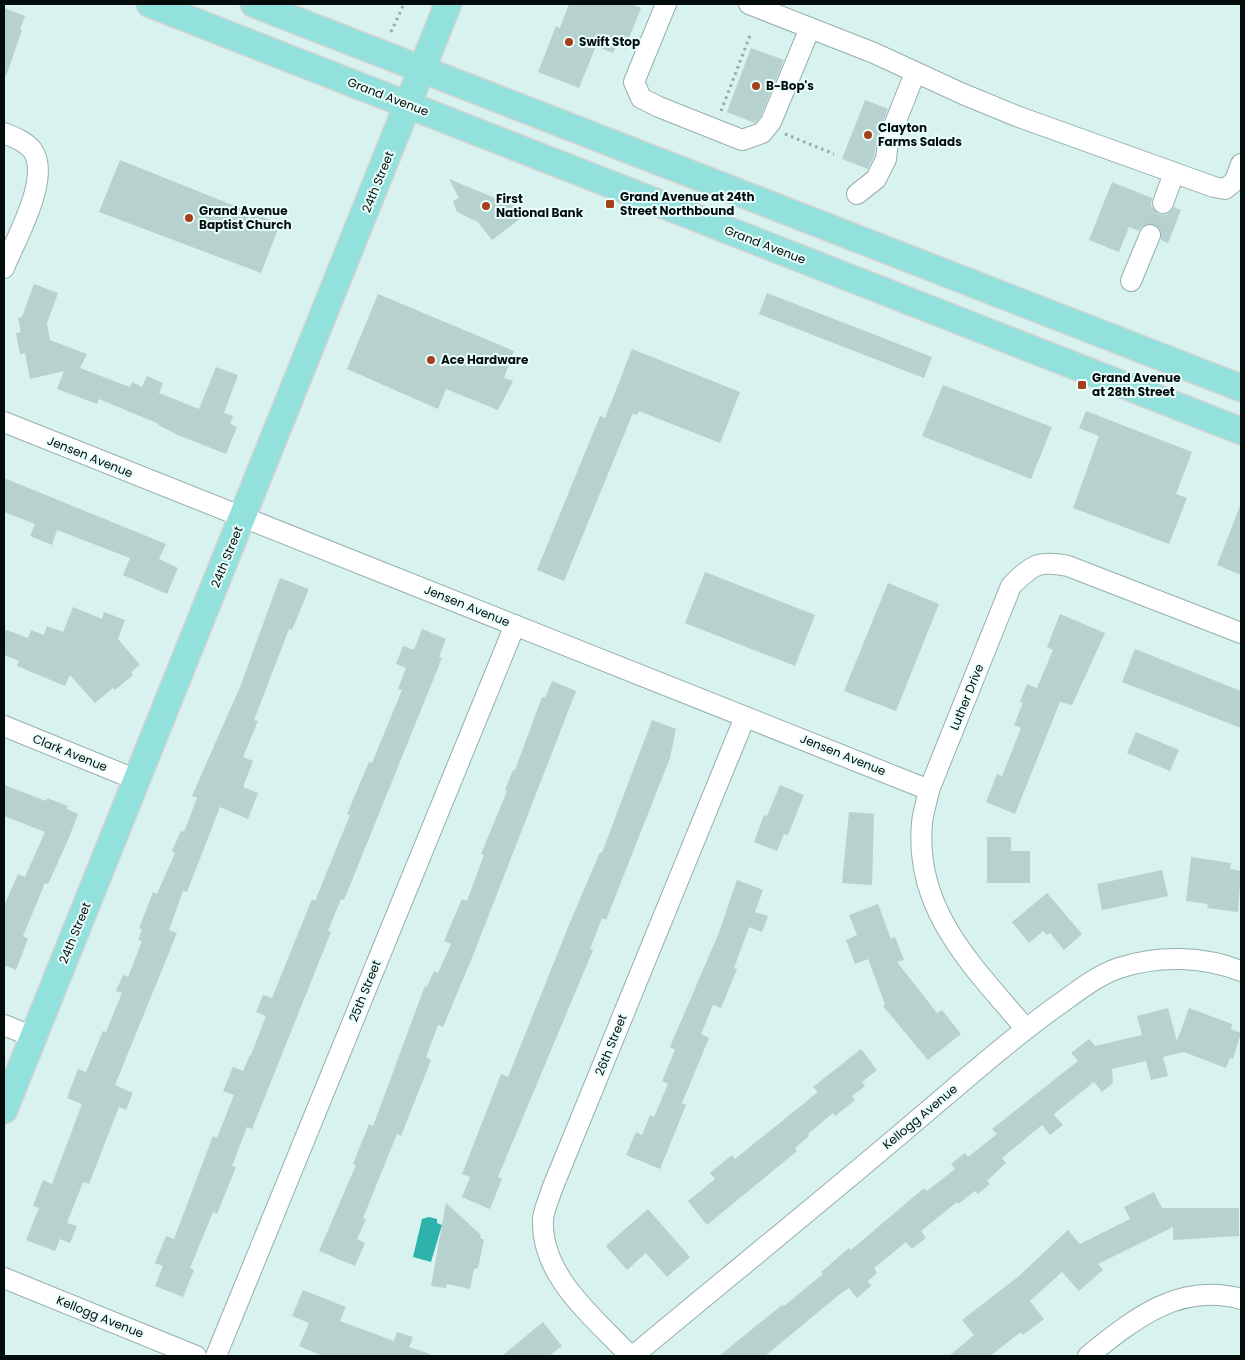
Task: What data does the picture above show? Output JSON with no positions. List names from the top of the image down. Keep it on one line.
{"streets":{"main road":["Grand Avenue","24th Street"],"street":["Jensen Avenue","Luther Drive","Clark Avenue","25th Street","26th Street","Kellogg Avenue"]},"crossings":[["Grand Avenue","24th Street"],["24th Street","Jensen Avenue"],["24th Street","Clark Avenue"],["Jensen Avenue","Luther Drive"],["Jensen Avenue","25th Street"],["Jensen Avenue","26th Street"],["Luther Drive","Kellogg Avenue"],["26th Street","Kellogg Avenue"]],"places":{"other":["Swift Stop","B-Bop's","Clayton Farms Salads","First National Bank","Grand Avenue Baptist Church","Ace Hardware"],"transit":["Grand Avenue at 24th Street Northbound","Grand Avenue at 28th Street"]}}
